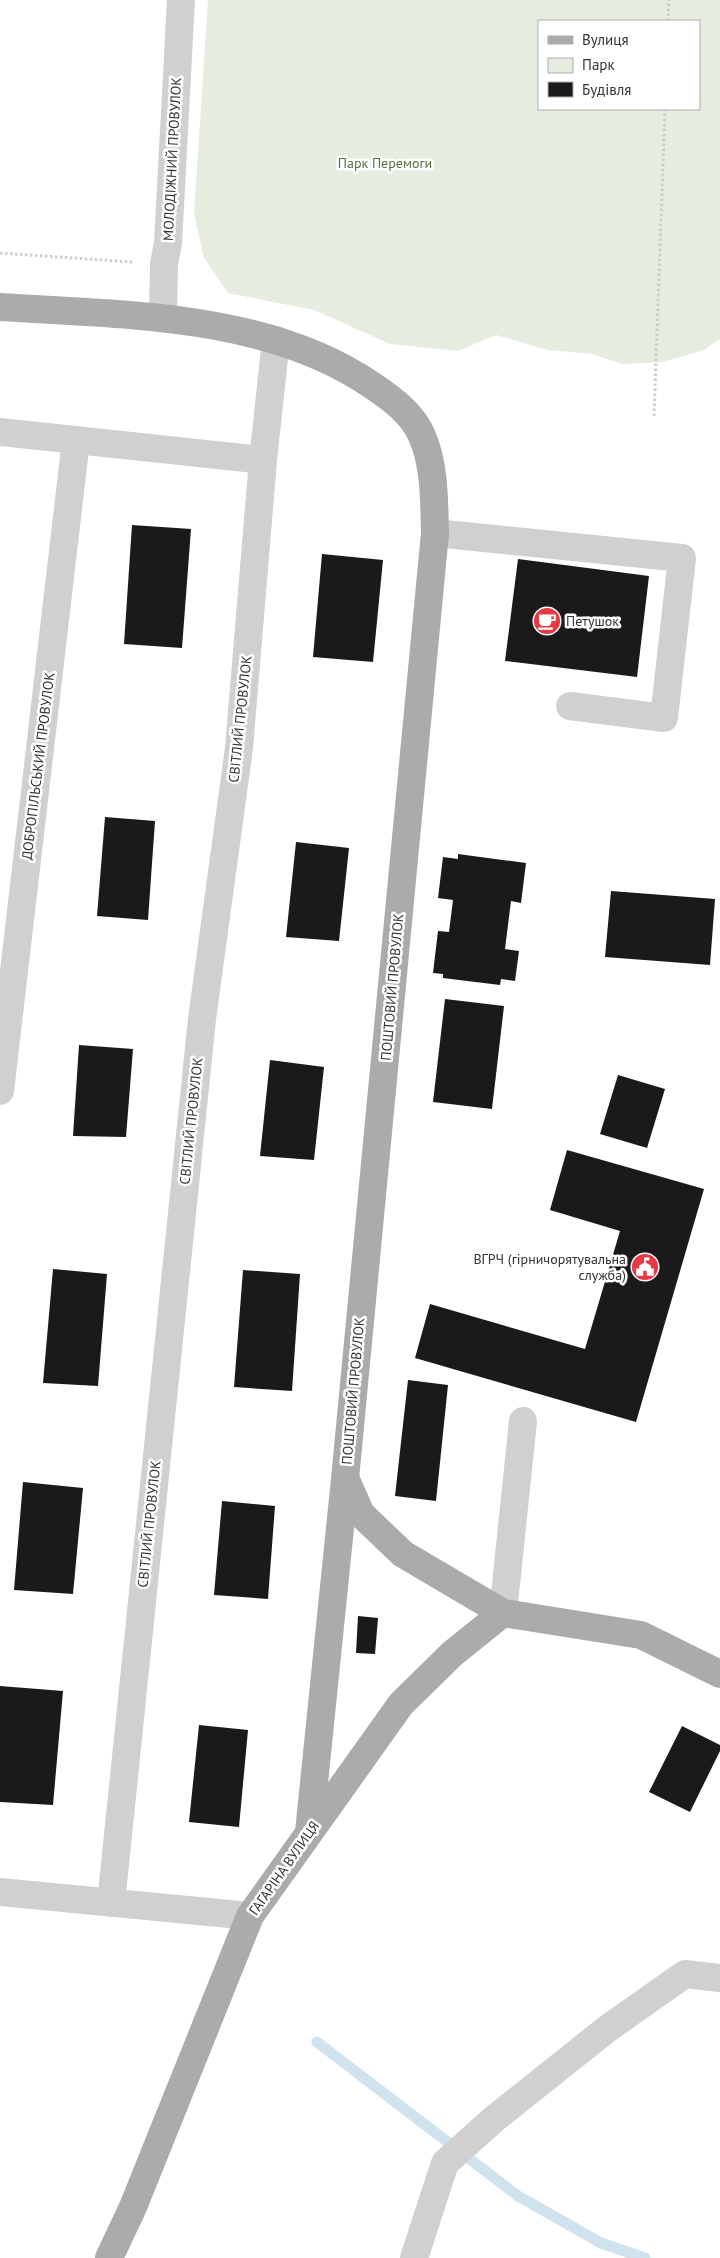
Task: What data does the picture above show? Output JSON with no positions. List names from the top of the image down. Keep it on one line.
{"streets":{"main road":["ПОШТОВИЙ ПРОВУЛОК","ГАГАРІНА ВУЛИЦЯ"],"street":["МОЛОДІЖНИЙ ПРОВУЛОК","СВІТЛИЙ ПРОВУЛОК","ДОБРОПІЛЬСЬКИЙ ПРОВУЛОК"]},"crossings":[["МОЛОДІЖНИЙ ПРОВУЛОК","ПОШТОВИЙ ПРОВУЛОК"],["СВІТЛИЙ ПРОВУЛОК","ПОШТОВИЙ ПРОВУЛОК"],["ПОШТОВИЙ ПРОВУЛОК","ГАГАРІНА ВУЛИЦЯ"]],"parks":["Парк Перемоги"],"places":{"cafe":["Петушок"],"public building":["ВГРЧ (гірничорятувальна служба)"]},"legend":["Вулиця","Парк","Будівля"]}
